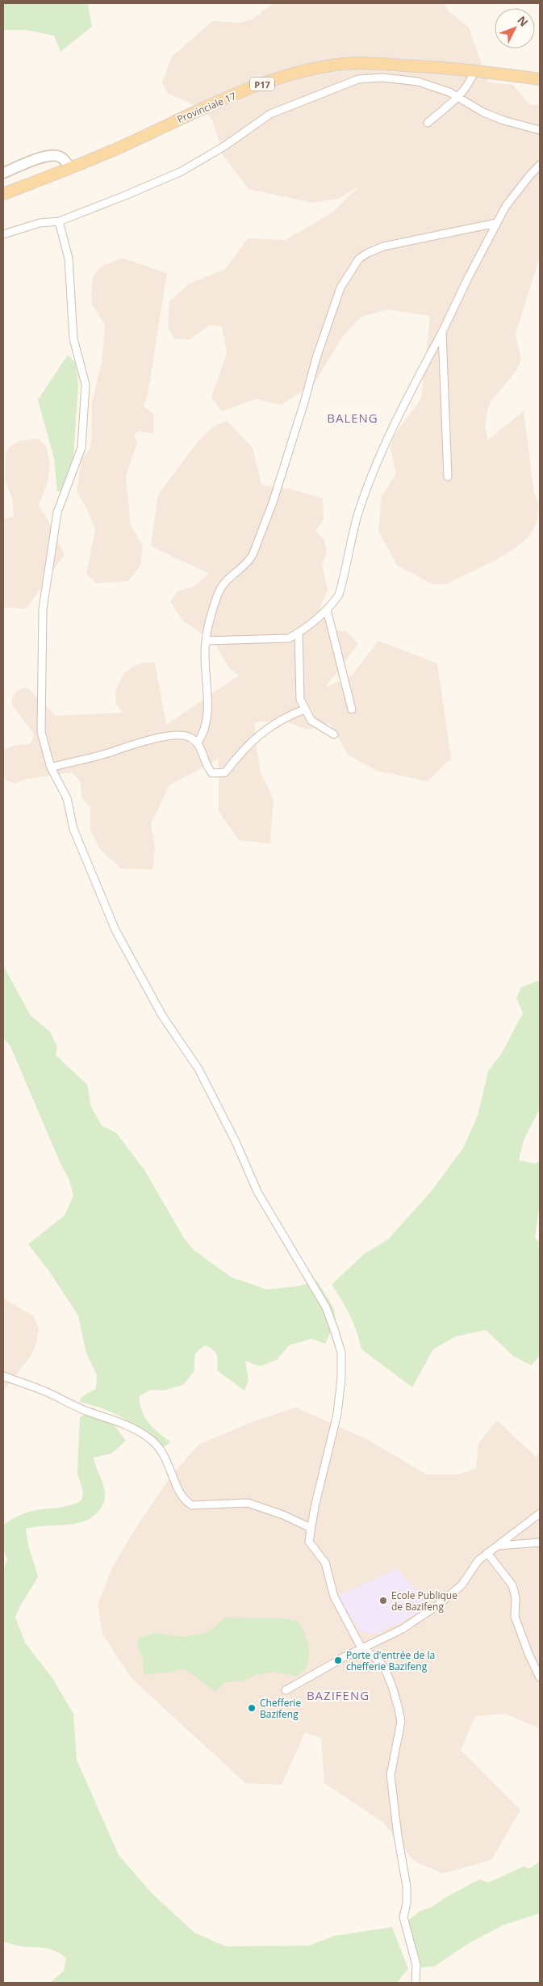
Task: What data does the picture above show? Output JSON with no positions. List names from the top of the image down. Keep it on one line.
{"streets":{"main road":["P17","Provinciale 17"]},"districts":["BALENG","BAZIFENG"],"places":["Ecole Publique de Bazifeng","Porte d'entrée de la chefferie Bazifeng","Chefferie Bazifeng"],"north":"top right"}
